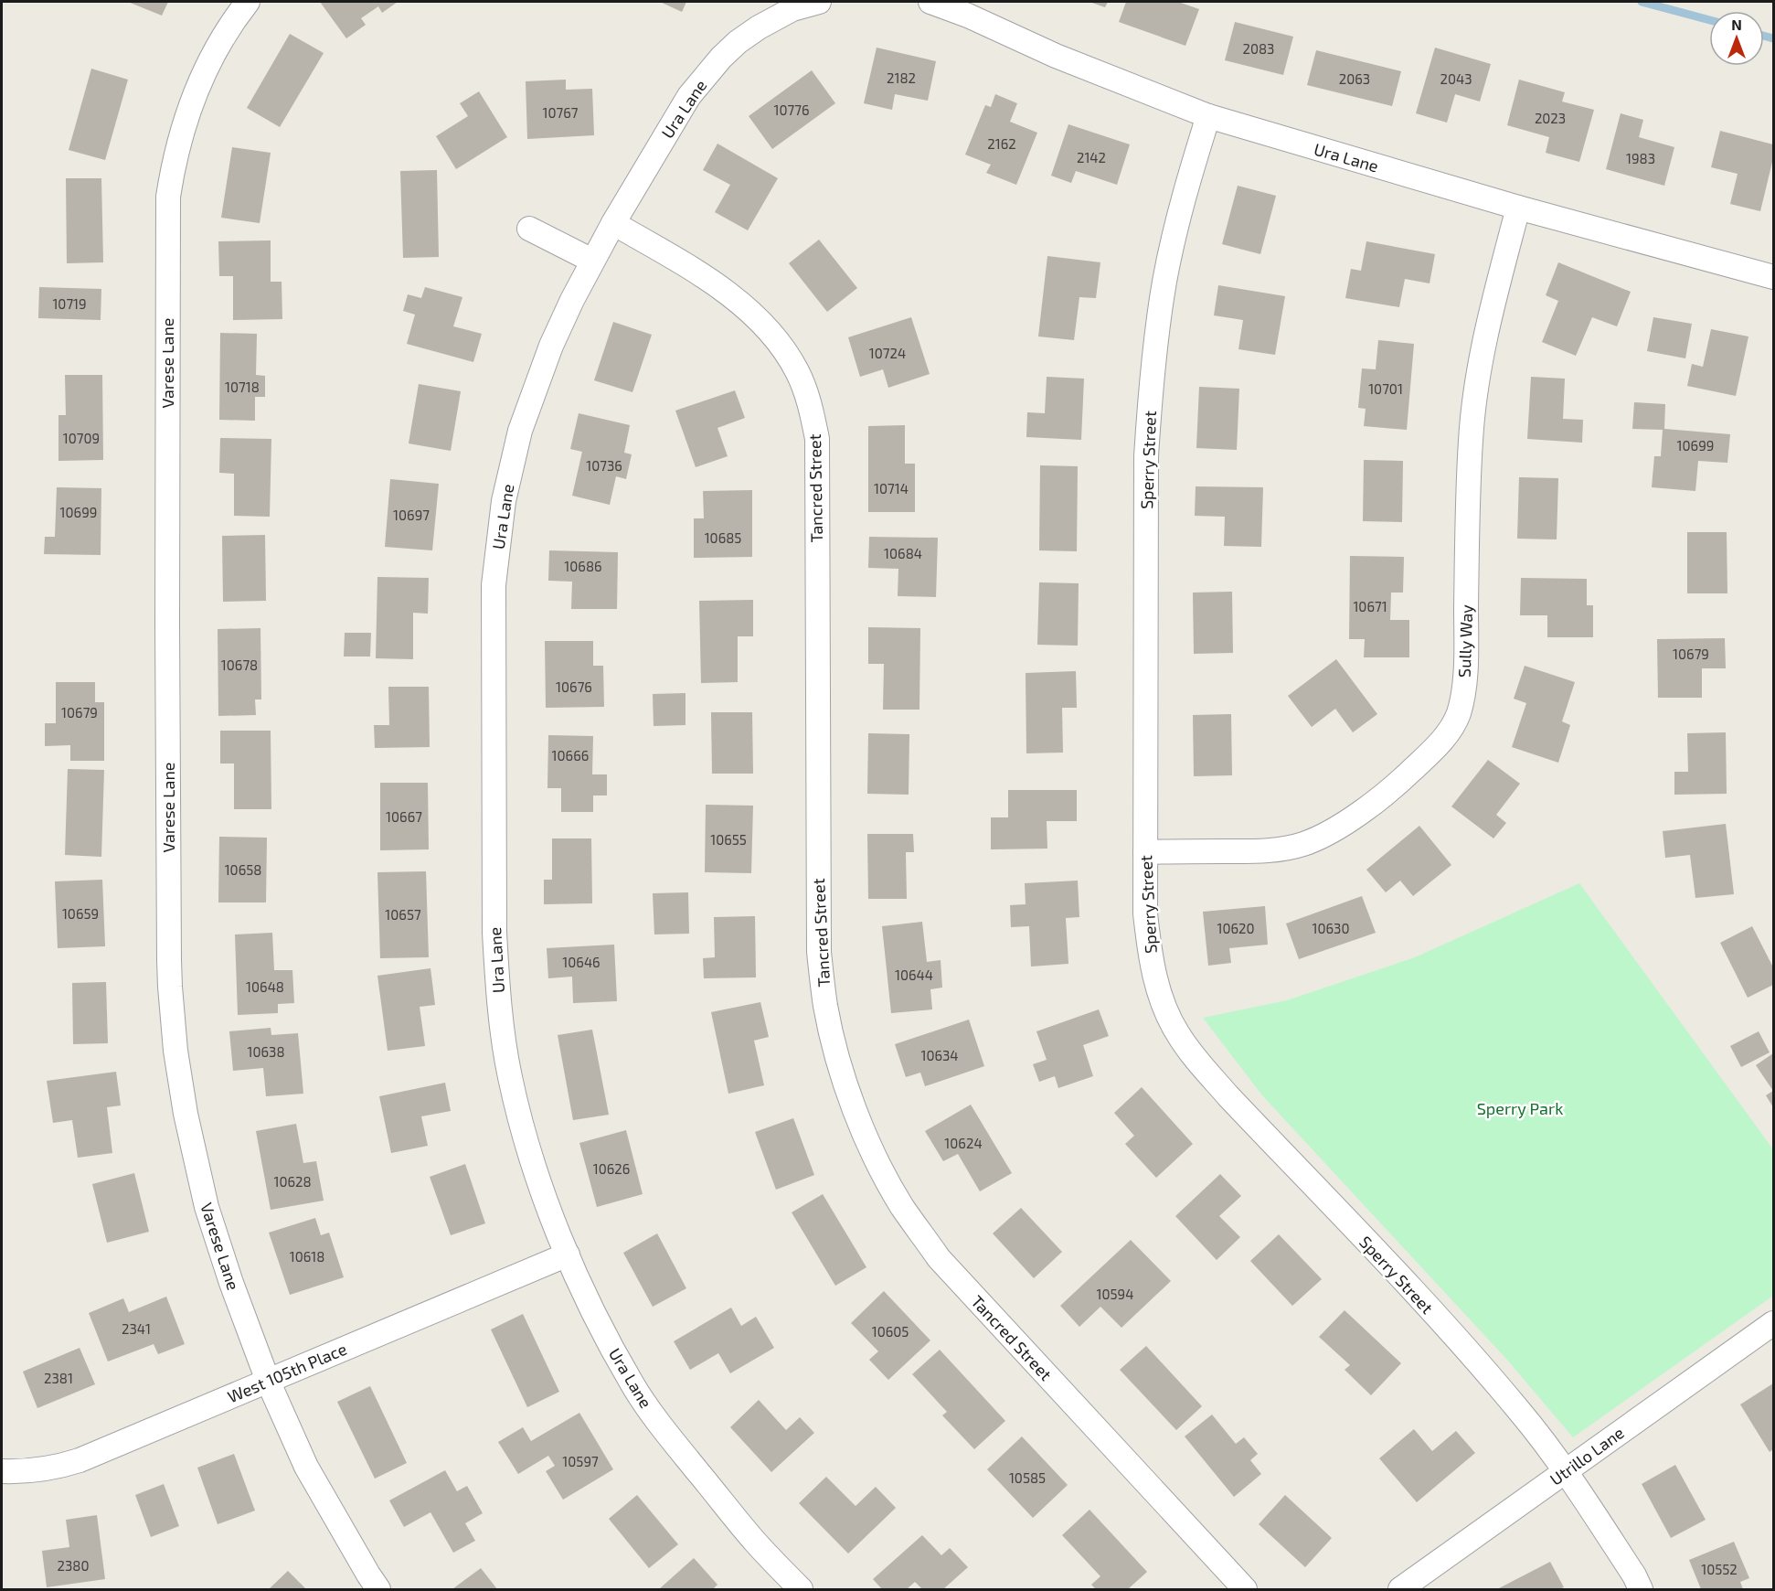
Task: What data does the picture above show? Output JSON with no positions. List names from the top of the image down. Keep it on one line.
{"streets":{"street":["Ura Lane","Varese Lane","Sperry Street","Tancred Street","Sully Way","West 105th Place","Utrillo Lane"]},"crossings":[["Ura Lane","Sperry Street"],["Ura Lane","Tancred Street"],["Ura Lane","Sully Way"],["Ura Lane","West 105th Place"],["Varese Lane","West 105th Place"],["Sperry Street","Sully Way"],["Sperry Street","Utrillo Lane"]],"parks":["Sperry Park"],"house_numbers":["2083","2182","2063","2043","10776","10767","2023","2162","2142","1983","10719","10724","10718","10701","10709","10699","10736","10714","10699","10697","10685","10684","10686","10671","10679","10678","10676","10679","10666","10667","10655","10658","10659","10657","10620","10630","10646","10644","10648","10638","10634","10624","10626","10628","10618","10594","2341","10605","2381","10597","10585","2380","10552"],"north":"top"}
